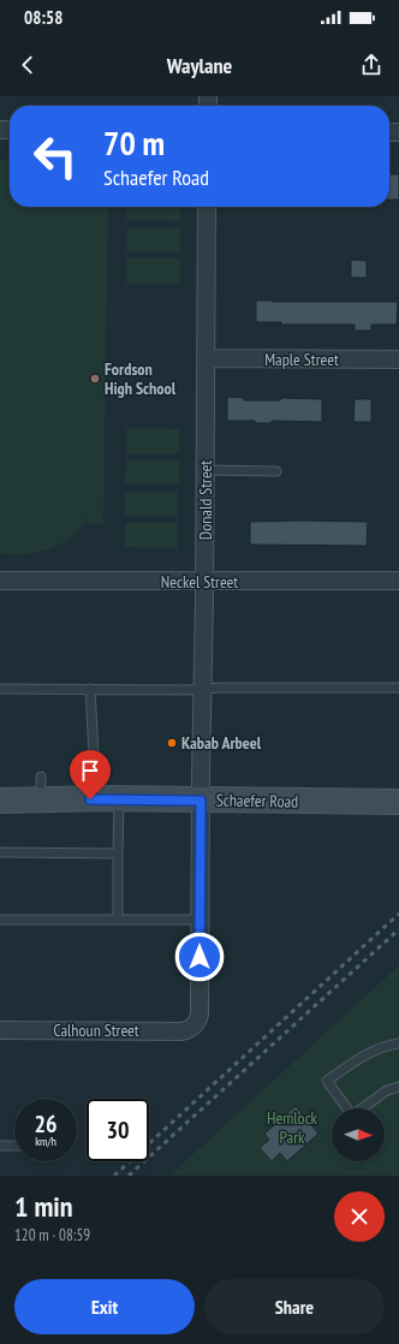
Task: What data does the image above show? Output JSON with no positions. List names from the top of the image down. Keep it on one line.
{"streets":{"main road":["Schaefer Road"],"street":["Maple Street","Donald Street","Neckel Street","Calhoun Street"]},"crossings":[["Maple Street","Donald Street"],["Donald Street","Neckel Street"],["Donald Street","Schaefer Road"],["Donald Street","Calhoun Street"]],"parks":["Hemlock Park"],"places":["Fordson High School","Kabab Arbeel"],"north":"right","page":{"status":"08:58","header":"Waylane","turn":["70 m","Schaefer Road"],"speed":"26 km/h","limit":"30","heading":["1 min","120 m · 08:59"],"buttons":["Exit","Share"]}}
